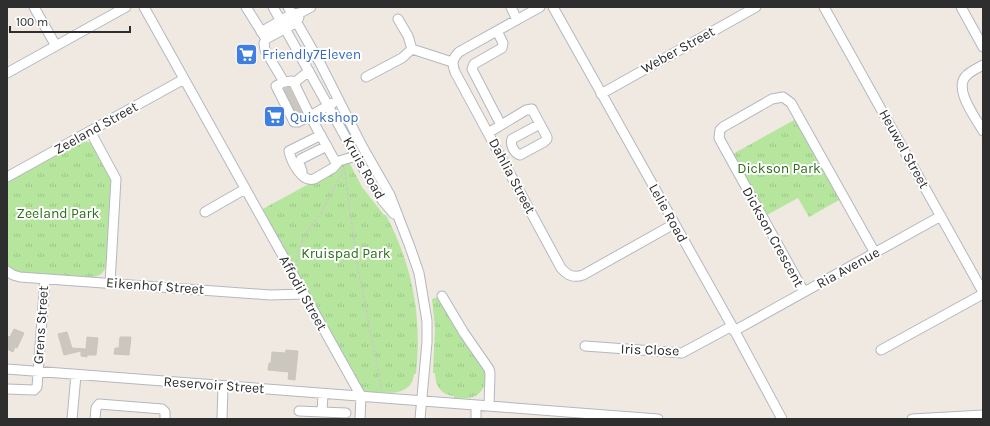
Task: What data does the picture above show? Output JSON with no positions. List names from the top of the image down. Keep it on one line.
{"streets":{"street":["Weber Street","Zeeland Street","Heuwel Street","Kruis Road","Dahlia Street","Lelie Road","Dickson Crescent","Ria Avenue","Eikenhof Street","Affodil Street","Grens Street","Iris Close","Reservoir Street"]},"crossings":[["Weber Street","Lelie Road"],["Zeeland Street","Affodil Street"],["Heuwel Street","Ria Avenue"],["Kruis Road","Reservoir Street"],["Dahlia Street","Lelie Road"],["Lelie Road","Ria Avenue"],["Lelie Road","Iris Close"],["Dickson Crescent","Ria Avenue"],["Ria Avenue","Iris Close"],["Eikenhof Street","Affodil Street"],["Eikenhof Street","Grens Street"],["Affodil Street","Reservoir Street"],["Grens Street","Reservoir Street"]],"parks":["Dickson Park","Zeeland Park","Kruispad Park"],"places":{"supermarket":["Friendly7Eleven","Quickshop"]},"scale_bar":"100 m"}
